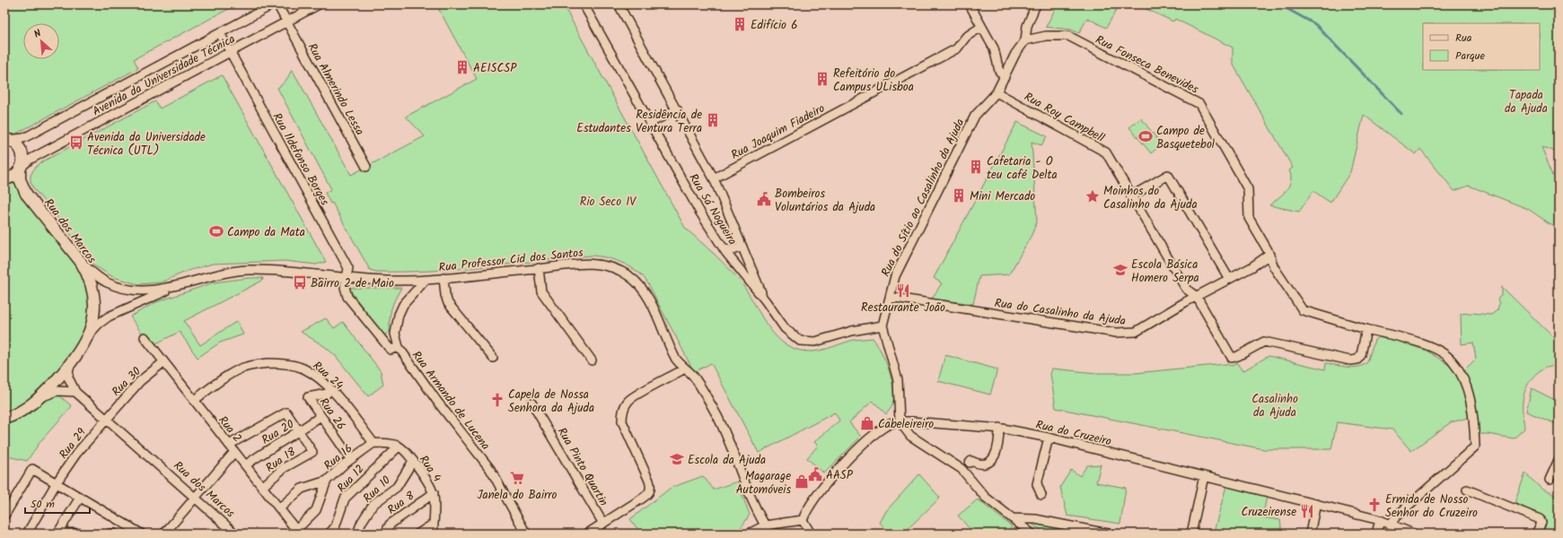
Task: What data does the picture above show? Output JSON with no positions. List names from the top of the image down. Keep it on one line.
{"streets":{"street":["Rua Fonseca Benevides","Avenida da Universidade Técnica","Rua Almerindo Lessa","Rua Roy Campbell","Rua Joaquim Fiadeiro","Rua Ildefonso Borges","Rua do Sítio ao Casalinho da Ajuda","Rua Sá Nogueira","Rua dos Marcos","Rua Professor Cid dos Santos","Rua do Casalinho da Ajuda","Rua 24","Rua 30","Rua Armando de Lucena","Rua 26","Rua 2","Rua 20","Rua do Cruzeiro","Rua 29","Rua 16","Rua 18","Rua Pinto Quartin","Rua 4","Rua 12","Rua 10","Rua 8"]},"crossings":[["Rua Fonseca Benevides","Rua do Sítio ao Casalinho da Ajuda"],["Rua Fonseca Benevides","Rua do Casalinho da Ajuda"],["Avenida da Universidade Técnica","Rua Almerindo Lessa"],["Avenida da Universidade Técnica","Rua Ildefonso Borges"],["Avenida da Universidade Técnica","Rua dos Marcos"],["Rua Roy Campbell","Rua do Sítio ao Casalinho da Ajuda"],["Rua Roy Campbell","Rua do Casalinho da Ajuda"],["Rua Joaquim Fiadeiro","Rua Sá Nogueira"],["Rua Ildefonso Borges","Rua Professor Cid dos Santos"],["Rua do Sítio ao Casalinho da Ajuda","Rua Sá Nogueira"],["Rua do Sítio ao Casalinho da Ajuda","Rua do Casalinho da Ajuda"],["Rua do Sítio ao Casalinho da Ajuda","Rua do Cruzeiro"],["Rua dos Marcos","Rua Professor Cid dos Santos"],["Rua dos Marcos","Rua 30"],["Rua dos Marcos","Rua 29"],["Rua Professor Cid dos Santos","Rua Armando de Lucena"],["Rua 24","Rua 2"],["Rua 24","Rua 16"],["Rua 30","Rua 2"],["Rua 30","Rua 29"],["Rua 26","Rua 20"],["Rua 26","Rua 16"],["Rua 2","Rua 20"],["Rua 2","Rua 16"],["Rua 2","Rua 18"],["Rua 20","Rua 18"],["Rua 4","Rua 12"],["Rua 4","Rua 10"],["Rua 4","Rua 8"]],"parks":["Tapada da Ajuda","Rio Seco IV","Casalinho da Ajuda"],"places":{"building":["Edifício 6","AEISCSP","Refeitório do Campus ULisboa","Residência de Estudantes Ventura Terra","Cafetaria - O teu café Delta","Mini Mercado"],"sports":["Campo de Basquetebol","Campo da Mata"],"bus stop":["Avenida da Universidade Técnica (UTL)","Bairro 2 de Maio"],"place":["Moinhos do Casalinho da Ajuda"],"public building":["Bombeiros Voluntários da Ajuda","AASP"],"school or university":["Escola Básica Homero Serpa","Escola da Ajuda"],"restaurant":["Restaurante João","Cruzeirense"],"church":["Capela de Nossa Senhora da Ajuda","Ermida de Nosso Senhor do Cruzeiro"],"shop":["Cabeleireiro","Magarage Automóveis"],"supermarket":["Janela do Bairro"]},"legend":["Rua","Parque"],"scale_bar":"50 m","north":"top left"}
